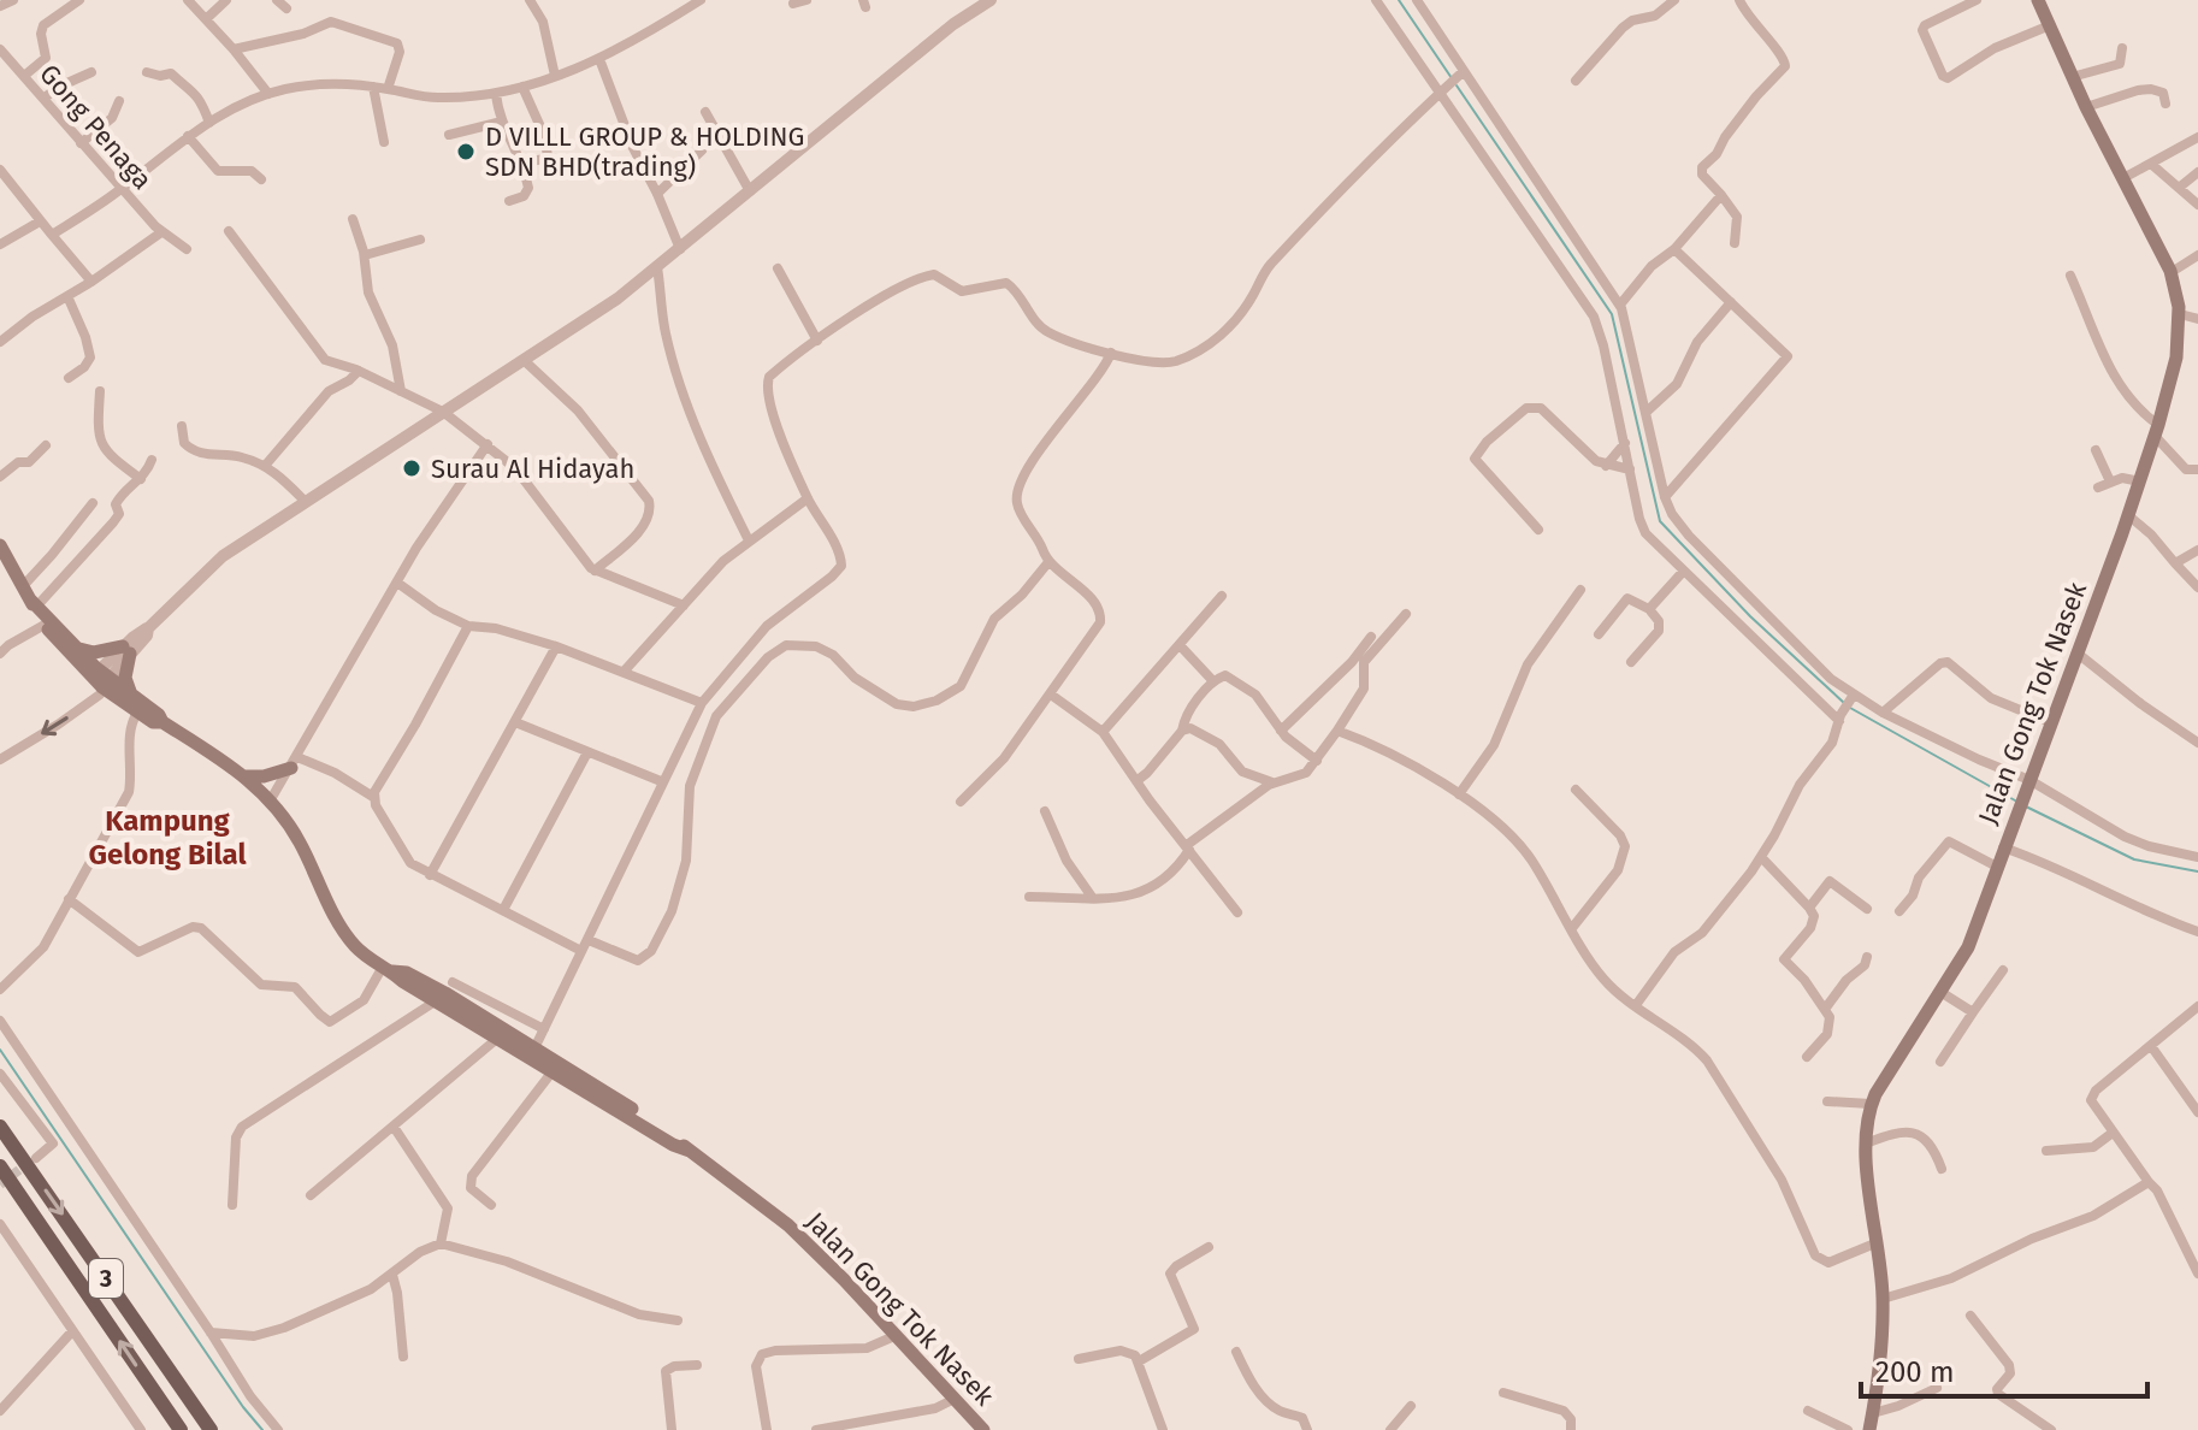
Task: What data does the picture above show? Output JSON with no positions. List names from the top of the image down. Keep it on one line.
{"streets":{"main road":["Jalan Gong Tok Nasek","3"],"street":["Gong Penaga"]},"districts":["Kampung Gelong Bilal"],"places":["D VILLL GROUP & HOLDING SDN BHD(trading)","Surau Al Hidayah"],"scale_bar":"200 m"}
